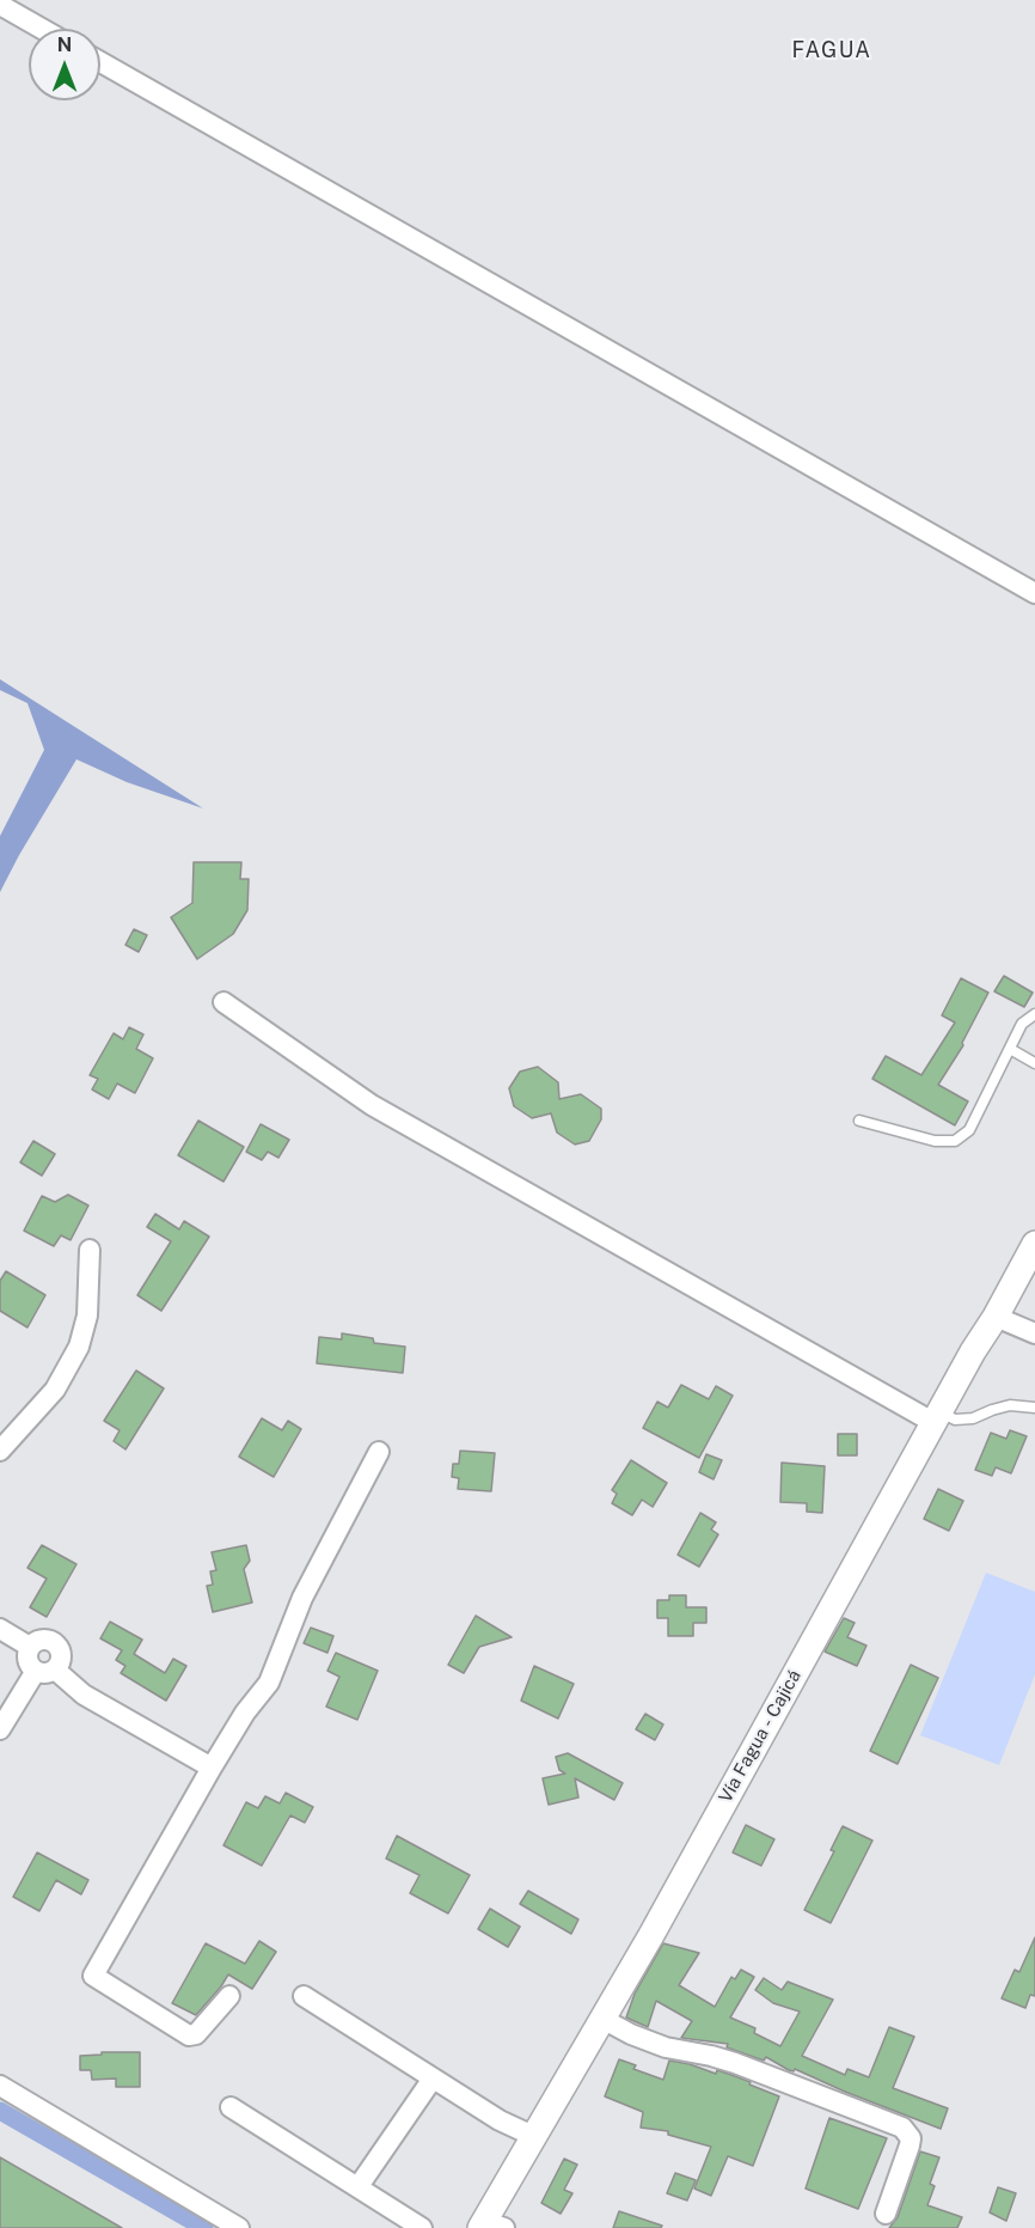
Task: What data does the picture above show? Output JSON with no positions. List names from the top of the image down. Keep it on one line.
{"streets":{"street":["Vía Fagua - Cajicá"]},"districts":["FAGUA"],"north":"top"}
